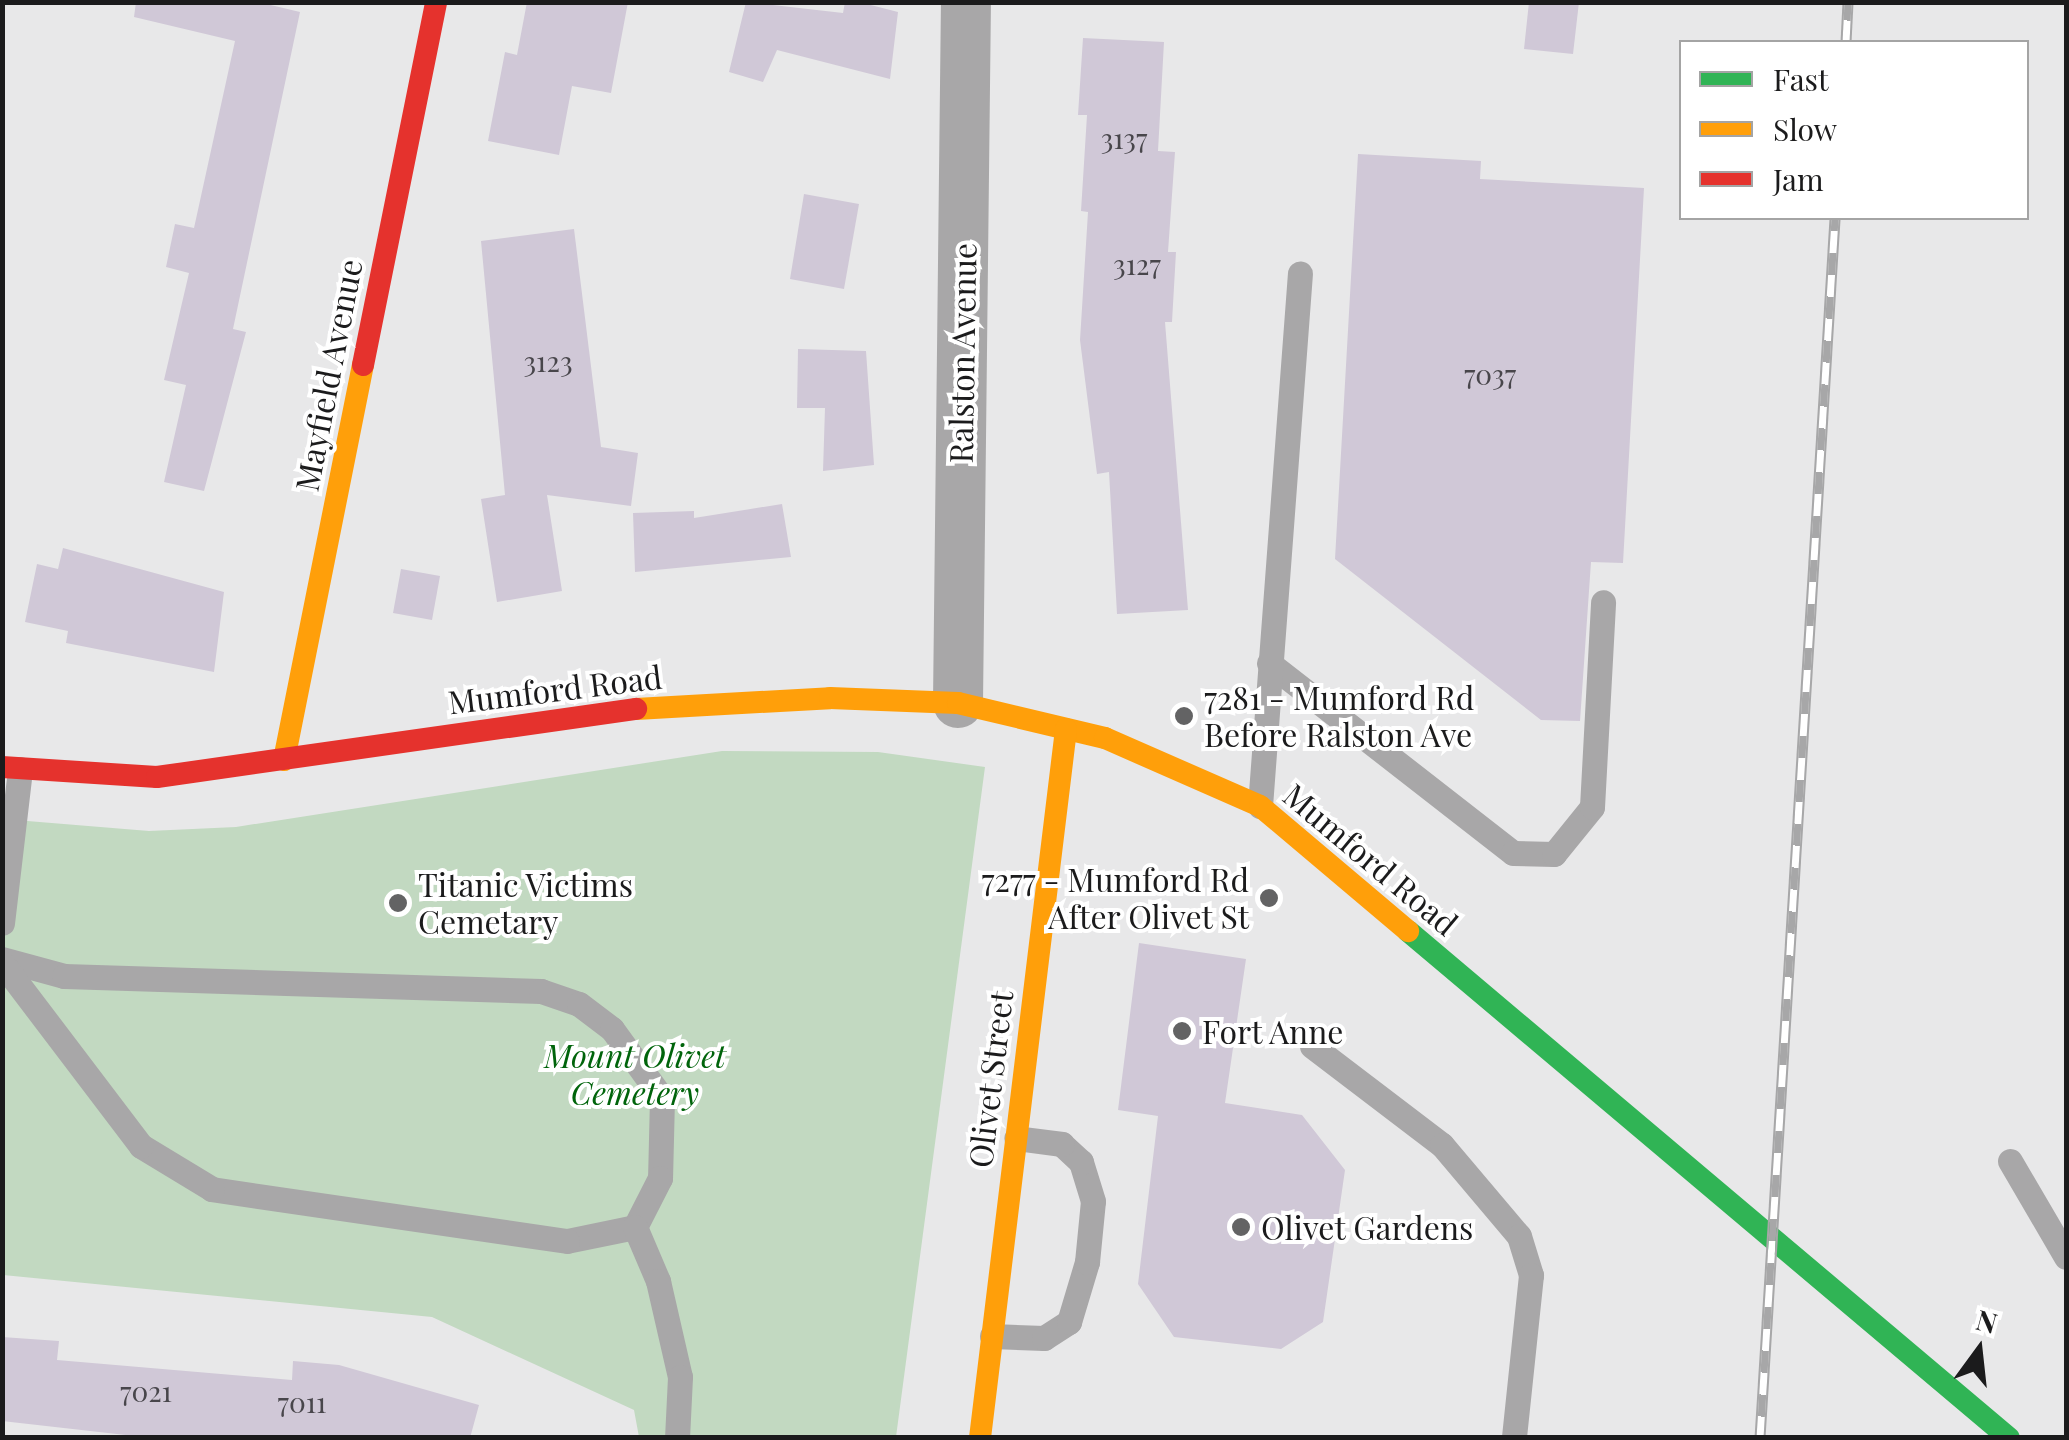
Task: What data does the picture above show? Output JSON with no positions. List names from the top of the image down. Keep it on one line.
{"streets":{"street":["Ralston Avenue","Mayfield Avenue","Mumford Road","Olivet Street"]},"crossings":[["Ralston Avenue","Mumford Road"],["Mayfield Avenue","Mumford Road"],["Mumford Road","Olivet Street"]],"parks":["Mount Olivet Cemetery"],"places":["7281 - Mumford Rd Before Ralston Ave","7277 - Mumford Rd After Olivet St","Titanic Victims Cemetary","Fort Anne","Olivet Gardens"],"house_numbers":["3137","3127","3123","7037","7021","7011"],"legend":["Fast","Slow","Jam"],"north":"top"}
